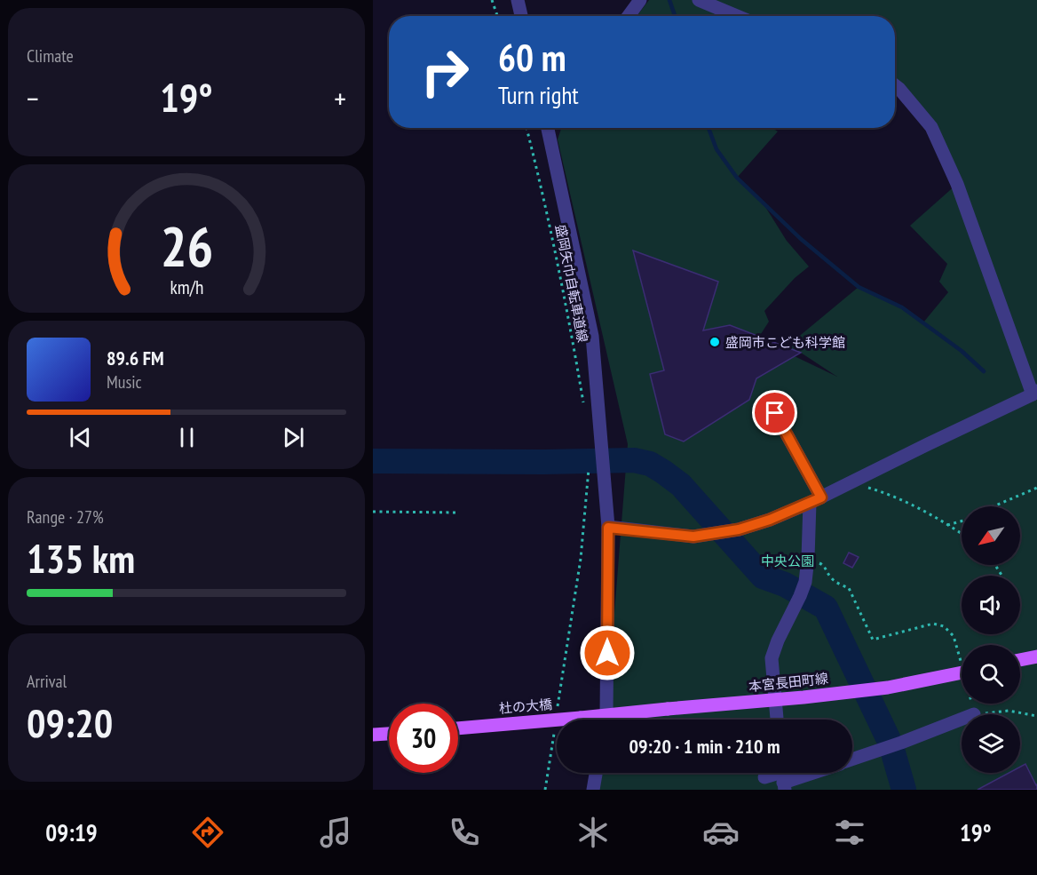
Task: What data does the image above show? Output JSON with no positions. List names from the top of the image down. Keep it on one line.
{"streets":{"main road":["本宮長田町線","杜の大橋"],"path":["盛岡矢巾自転車道線"]},"parks":["中央公園"],"places":["盛岡市こども科学館"],"north":"bottom left","page":{"tile":["Climate",["Range · 27%","135 km"],["Arrival","09:20"]],"turn":["60 m","Turn right"],"heat":["−","19°","+"],"song":["89.6 FM","Music"],"limit":"30","trip":"09:20 · 1 min · 210 m","tabs":["09:19","19°"],"gauge":["26","km/h"]}}
